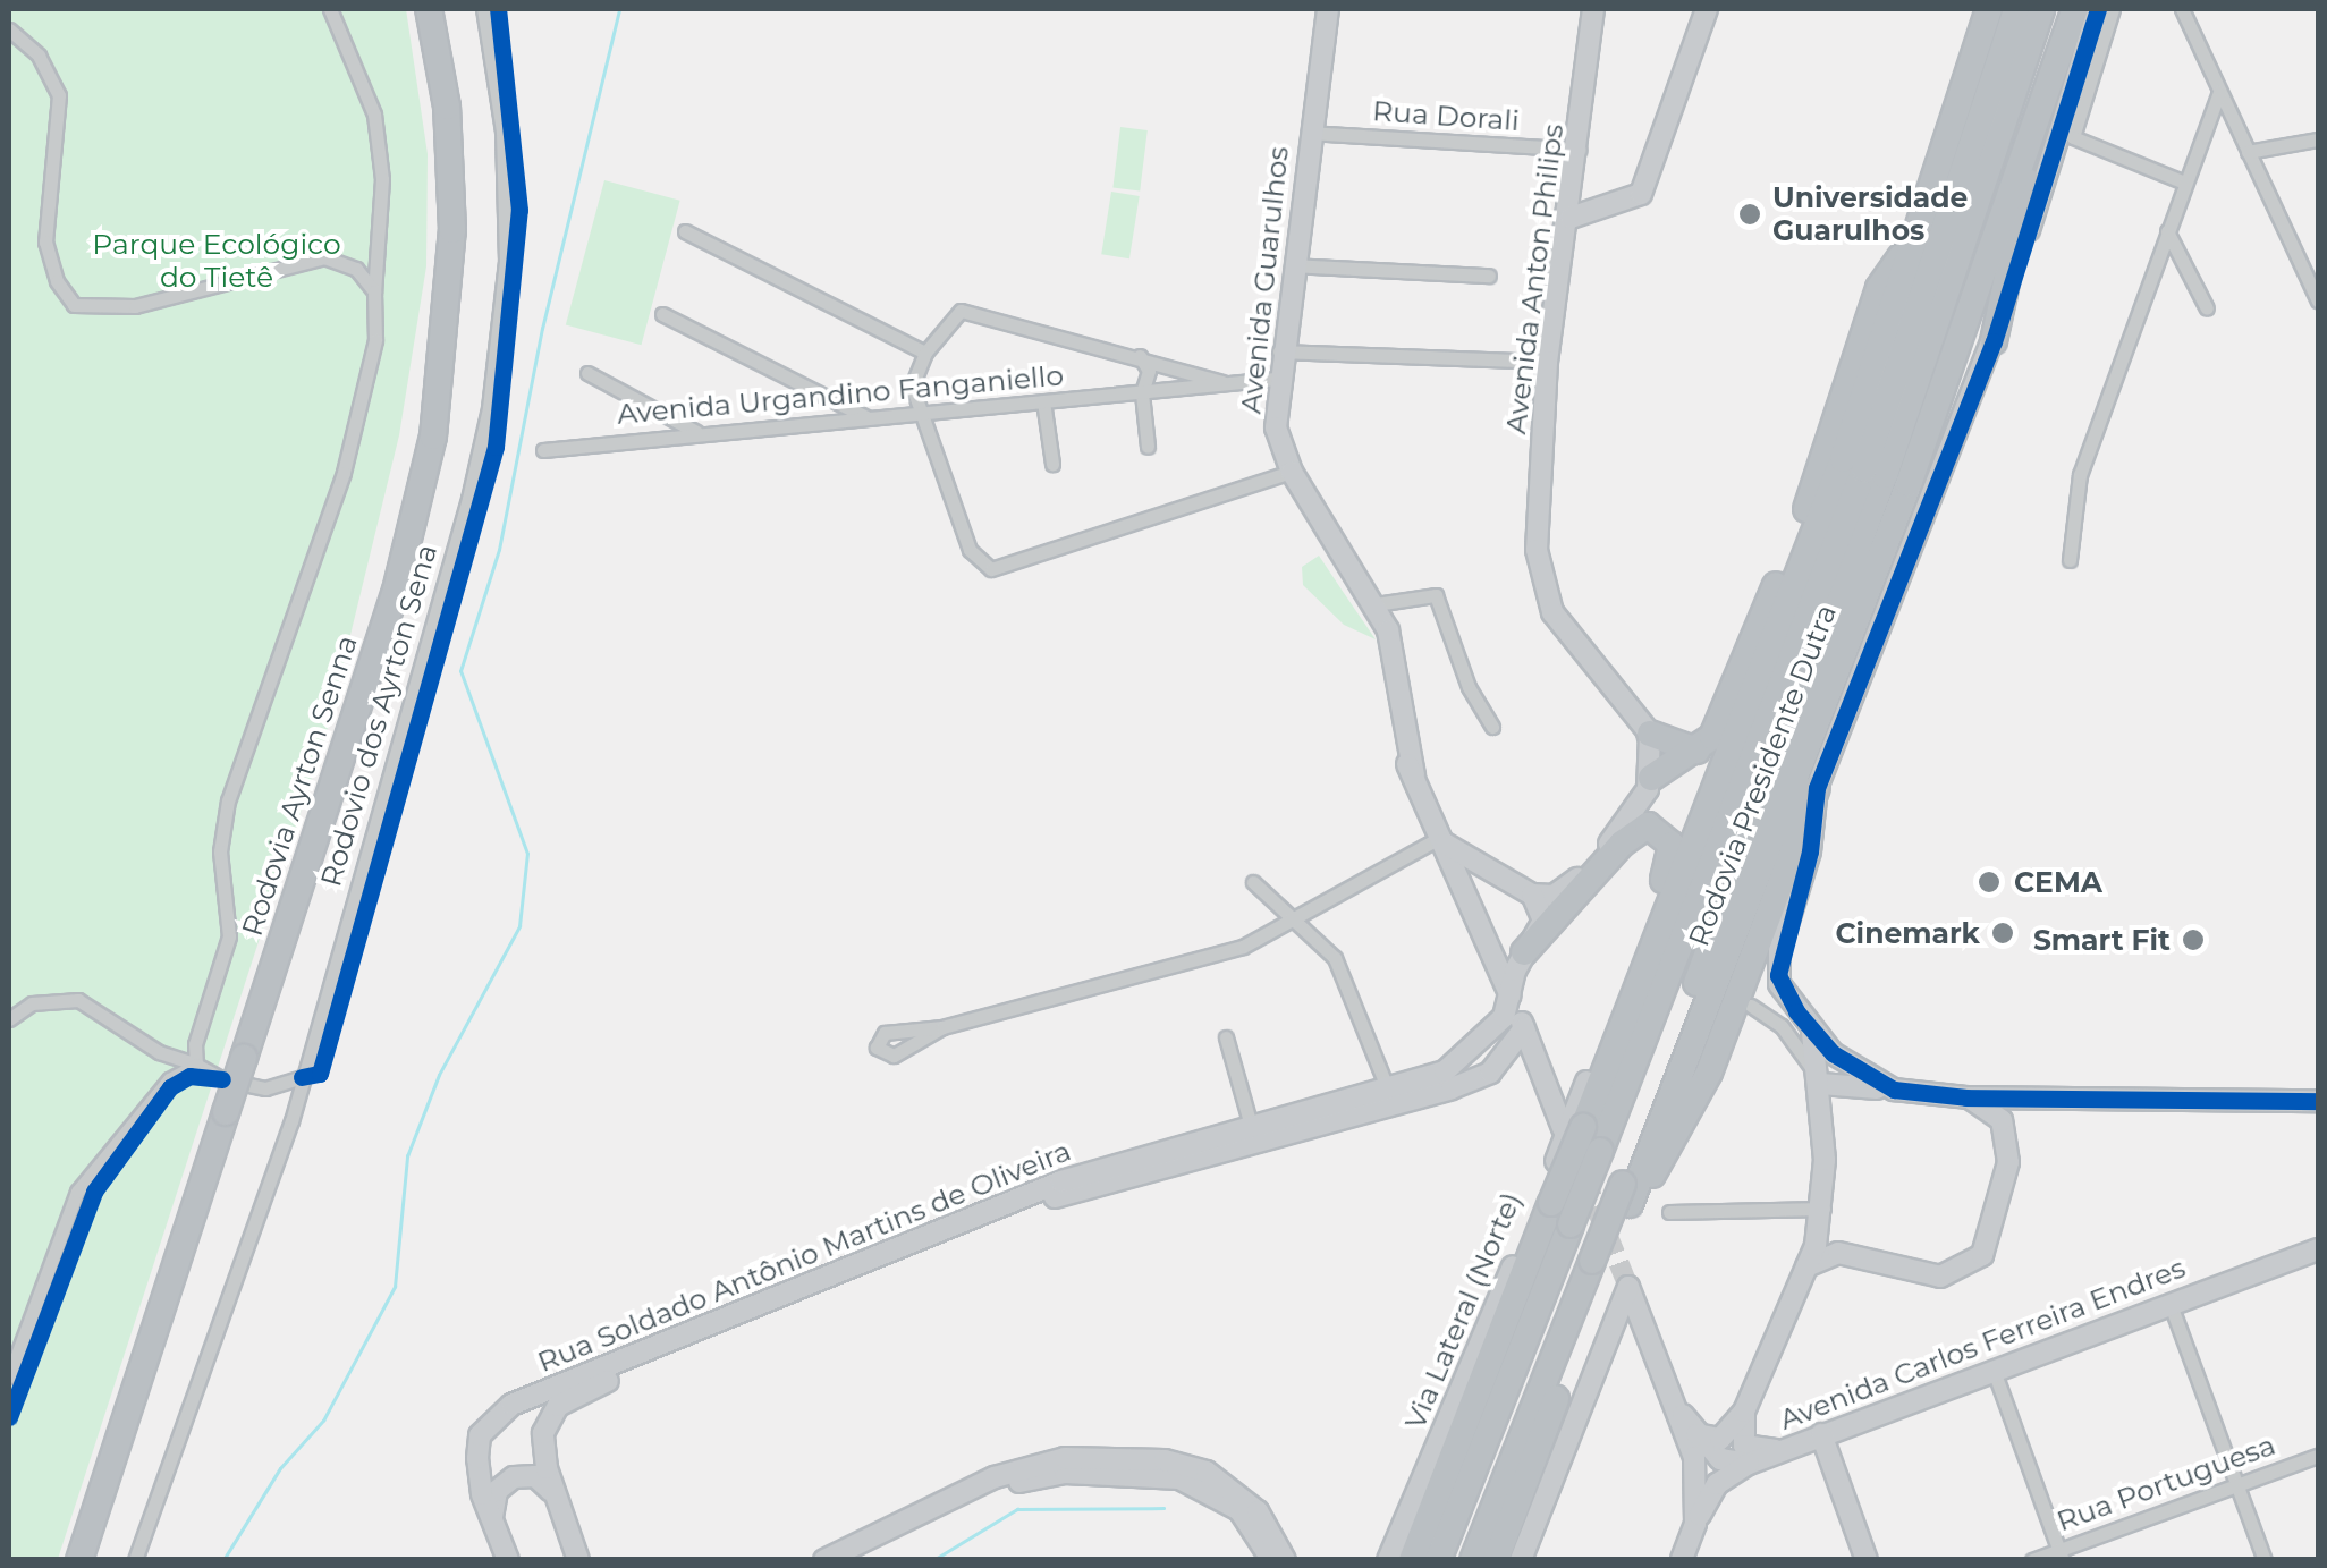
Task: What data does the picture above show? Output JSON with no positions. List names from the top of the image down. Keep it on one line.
{"streets":{"highway":["Rodovia Presidente Dutra","Rodovia Ayrton Senna"],"street":["Rua Dorali","Avenida Anton Philips","Avenida Guarulhos","Avenida Urgandino Fanganiello","Rodovio dos Ayrton Sena","Rua Soldado Antônio Martins de Oliveira","Via Lateral (Norte)","Avenida Carlos Ferreira Endres","Rua Portuguesa"]},"crossings":[["Rua Dorali","Avenida Anton Philips"],["Rua Dorali","Avenida Guarulhos"],["Avenida Guarulhos","Avenida Urgandino Fanganiello"],["Avenida Guarulhos","Rodovia Presidente Dutra"],["Avenida Guarulhos","Rua Soldado Antônio Martins de Oliveira"],["Rodovia Presidente Dutra","Via Lateral (Norte)"]],"parks":["Parque Ecológico do Tietê"],"places":["Universidade Guarulhos","CEMA","Cinemark","Smart Fit"]}
